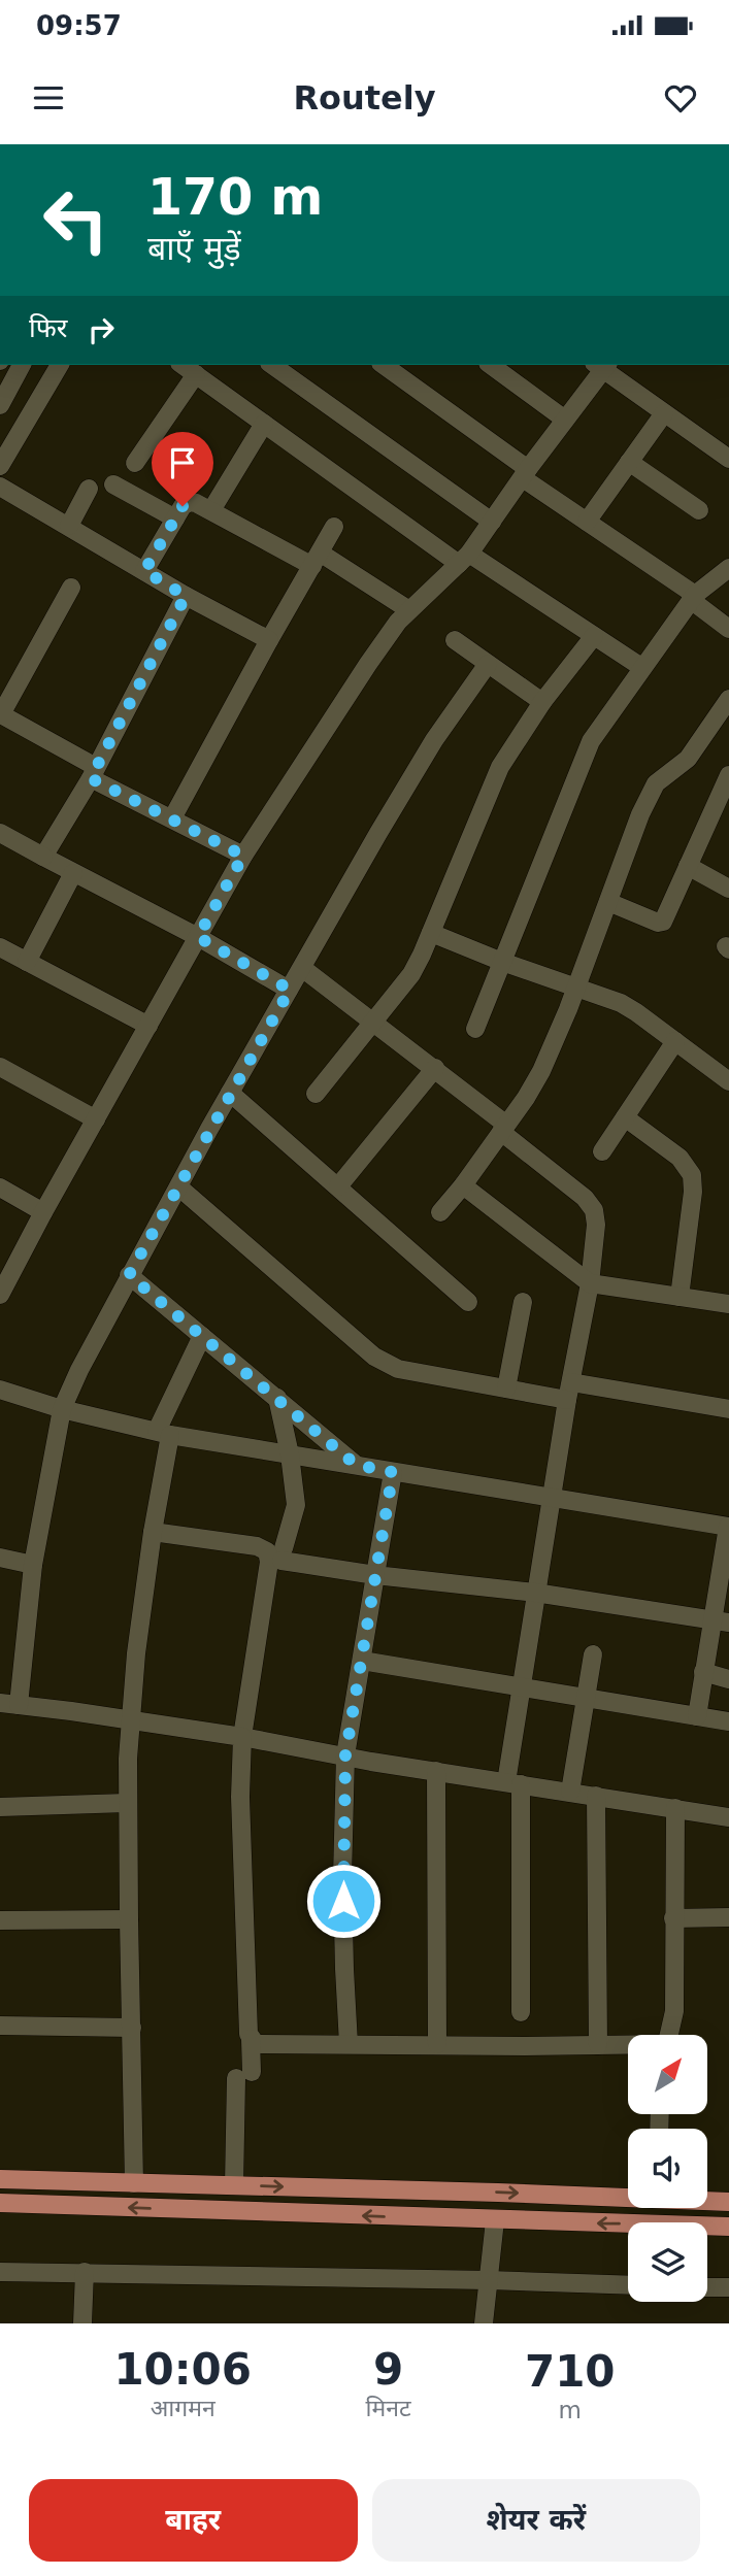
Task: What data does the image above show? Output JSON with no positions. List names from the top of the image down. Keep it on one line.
{"north":"top right","page":{"status":"09:57","header":"Routely","turn":["170 m","बाएँ मुड़ें"],"then":"फिर","eta":["10:06","आगमन","9","मिनट","710","m"],"buttons":["बाहर","शेयर करें"]}}
